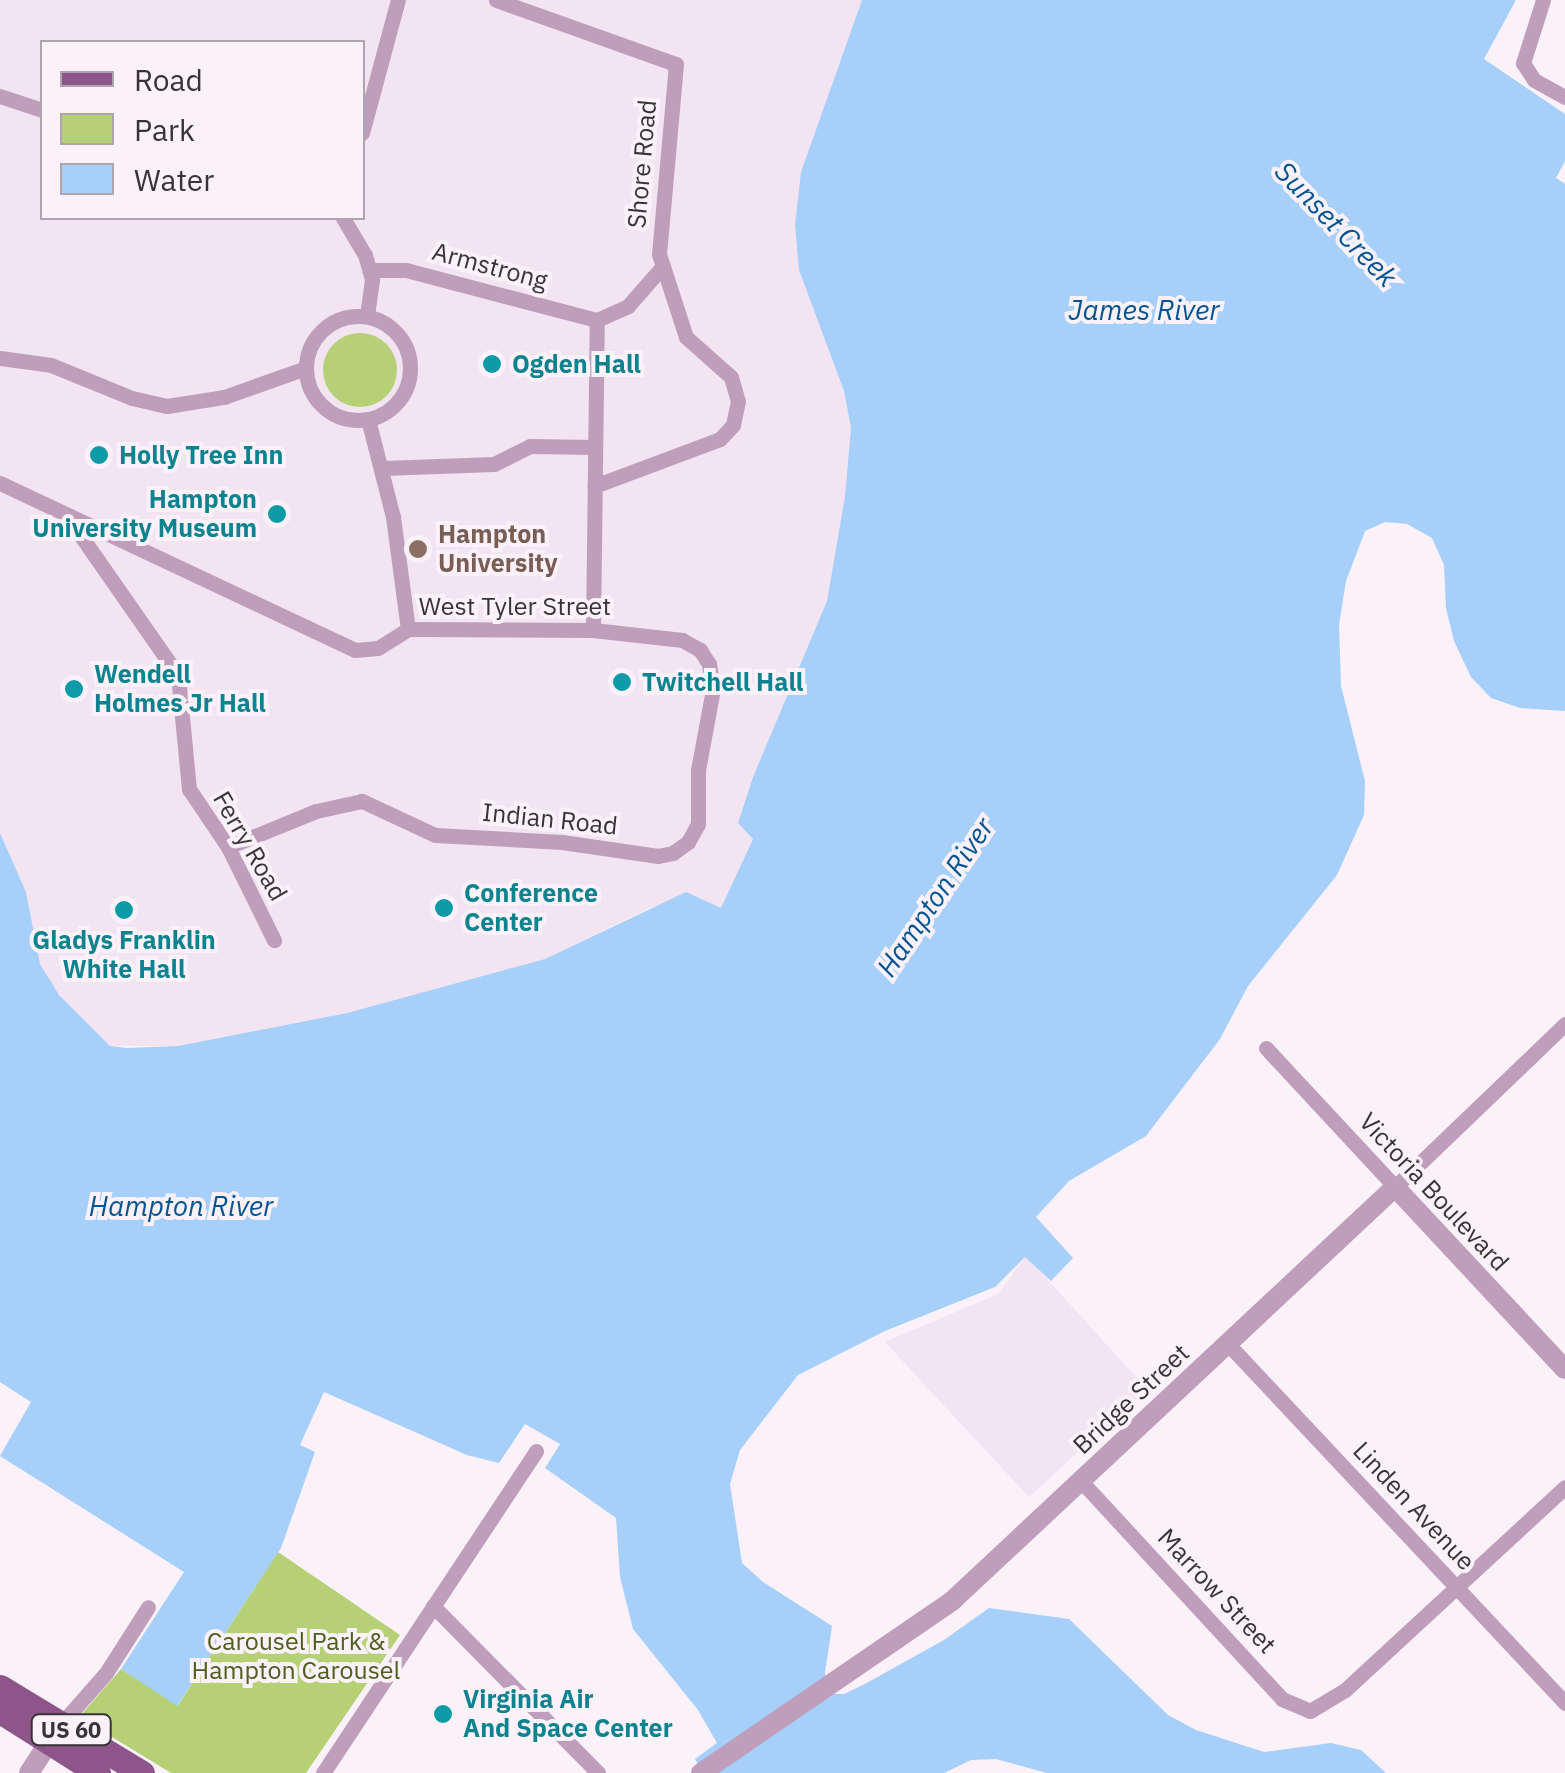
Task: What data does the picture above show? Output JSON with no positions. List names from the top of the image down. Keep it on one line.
{"streets":{"main road":["US 60"],"street":["Shore Road","Armstrong","West Tyler Street","Indian Road","Ferry Road","Victoria Boulevard","Bridge Street","Linden Avenue","Marrow Street"]},"crossings":[["West Tyler Street","Indian Road"],["West Tyler Street","Ferry Road"],["Indian Road","Ferry Road"],["Victoria Boulevard","Bridge Street"],["Bridge Street","Linden Avenue"],["Bridge Street","Marrow Street"],["Linden Avenue","Marrow Street"]],"water":["Sunset Creek","James River","Hampton River"],"parks":["Carousel Park & Hampton Carousel"],"places":["Ogden Hall","Holly Tree Inn","Hampton University Museum","Hampton University","Twitchell Hall","Wendell Holmes Jr Hall","Conference Center","Gladys Franklin White Hall","Virginia Air And Space Center"],"legend":["Road","Park","Water"]}
